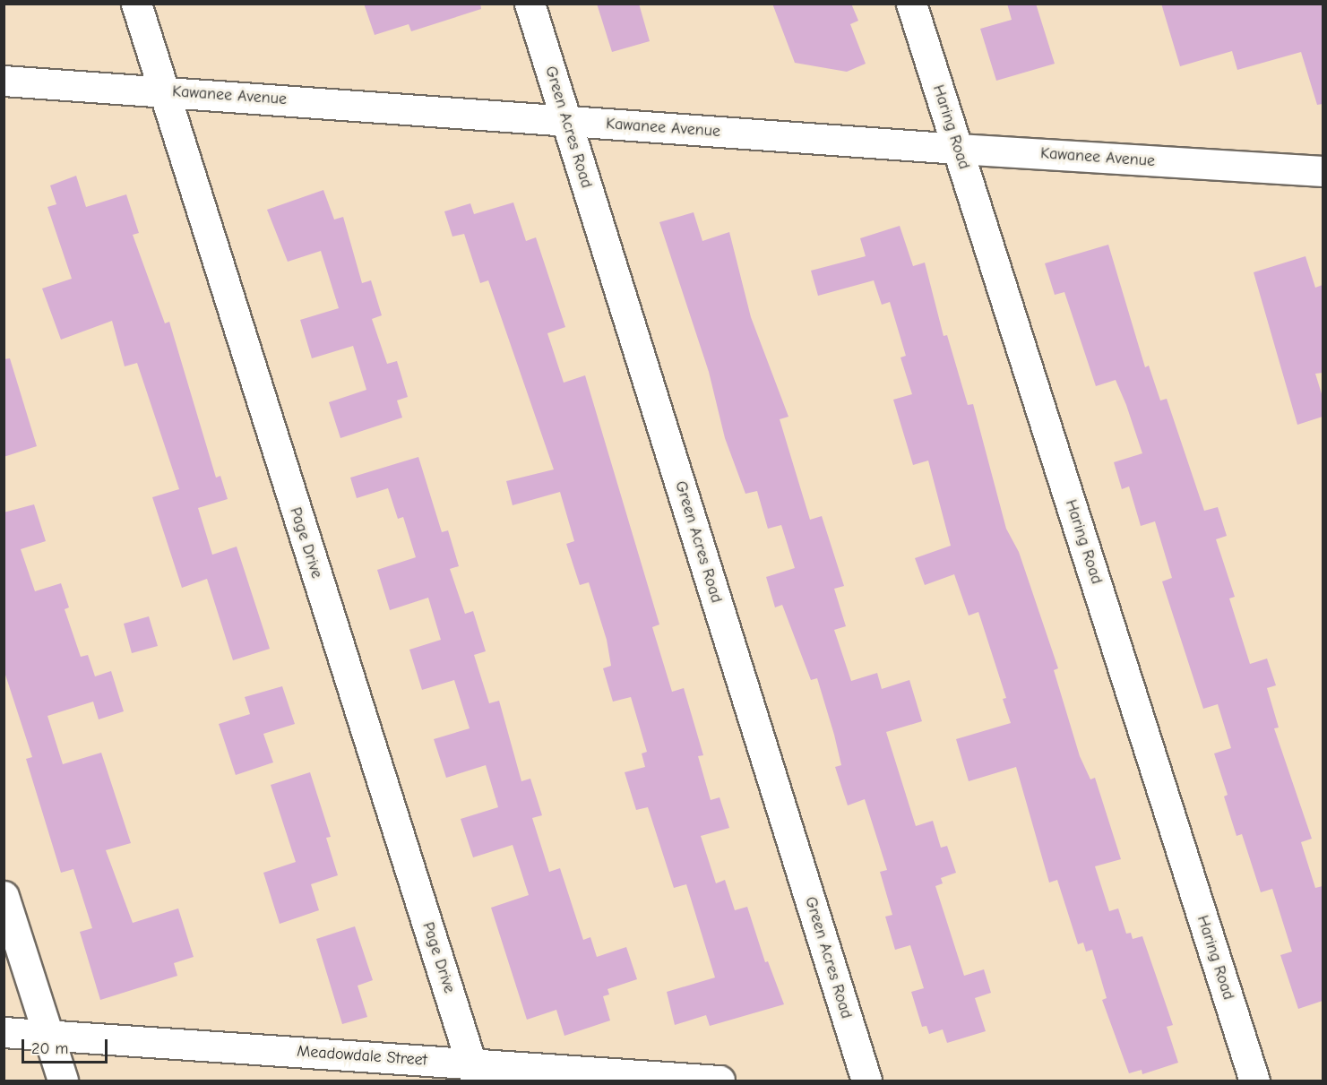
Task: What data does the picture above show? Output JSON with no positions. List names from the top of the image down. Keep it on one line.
{"streets":{"street":["Kawanee Avenue","Green Acres Road","Haring Road","Page Drive","Meadowdale Street"]},"crossings":[["Kawanee Avenue","Green Acres Road"],["Kawanee Avenue","Haring Road"],["Kawanee Avenue","Page Drive"],["Page Drive","Meadowdale Street"]],"scale_bar":"20 m"}
